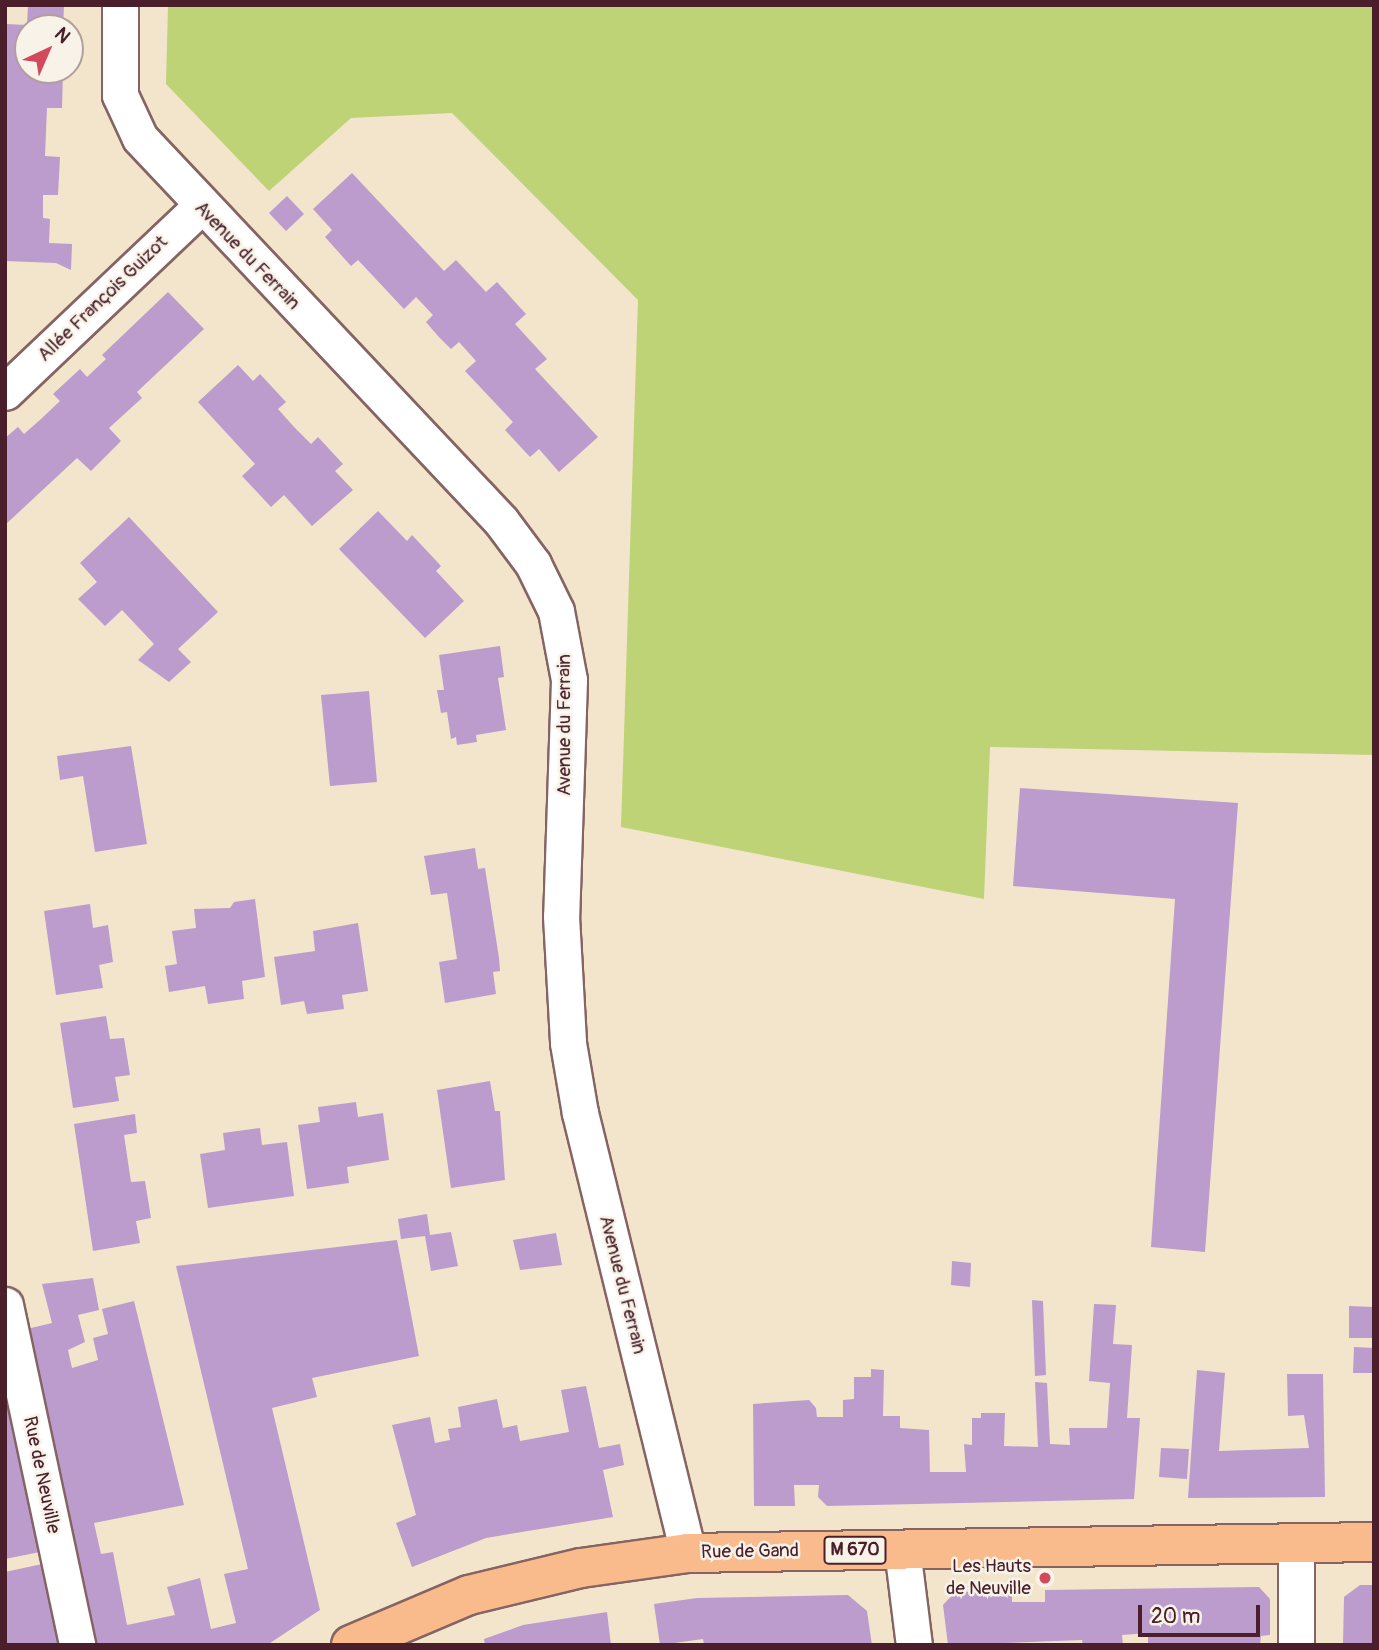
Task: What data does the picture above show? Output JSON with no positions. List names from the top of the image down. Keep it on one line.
{"streets":{"main road":["M 670","Rue de Gand"],"street":["Avenue du Ferrain","Allée François Guizot","Rue de Neuville"]},"crossings":[["Avenue du Ferrain","Allée François Guizot"],["Avenue du Ferrain","Rue de Gand"]],"places":["Les Hauts de Neuville"],"scale_bar":"20 m","north":"top right"}
